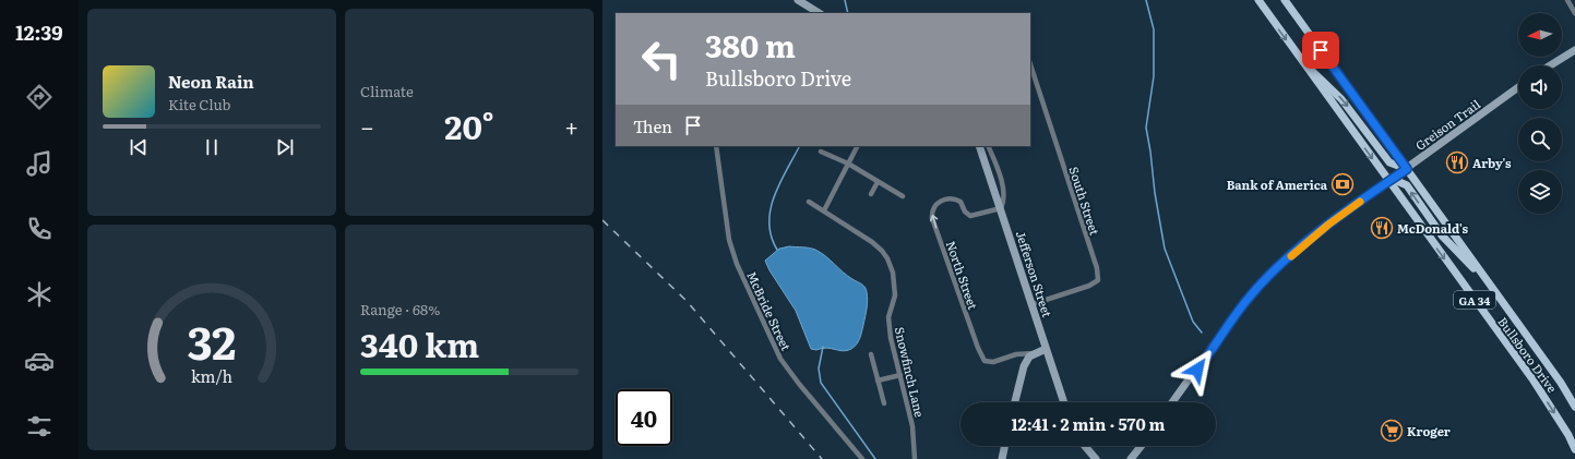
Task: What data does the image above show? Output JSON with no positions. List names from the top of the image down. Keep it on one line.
{"streets":{"main road":["GA 34","Bullsboro Drive"],"street":["Greison Trail","South Street","Jefferson Street","North Street","McBride Street","Snowfinch Lane"]},"crossings":[["Greison Trail","Bullsboro Drive"],["South Street","Jefferson Street"],["Jefferson Street","North Street"]],"places":{"restaurant":["Arby's","McDonald's"],"bank":["Bank of America"],"supermarket":["Kroger"]},"north":"left","page":{"tabs":"12:39","tile":["Climate",["Range · 68%","340 km"]],"turn":["380 m","Bullsboro Drive"],"song":["Neon Rain","Kite Club"],"then":"Then","heat":["−","20°","+"],"limit":"40","trip":"12:41 · 2 min · 570 m","gauge":["32","km/h"]}}
